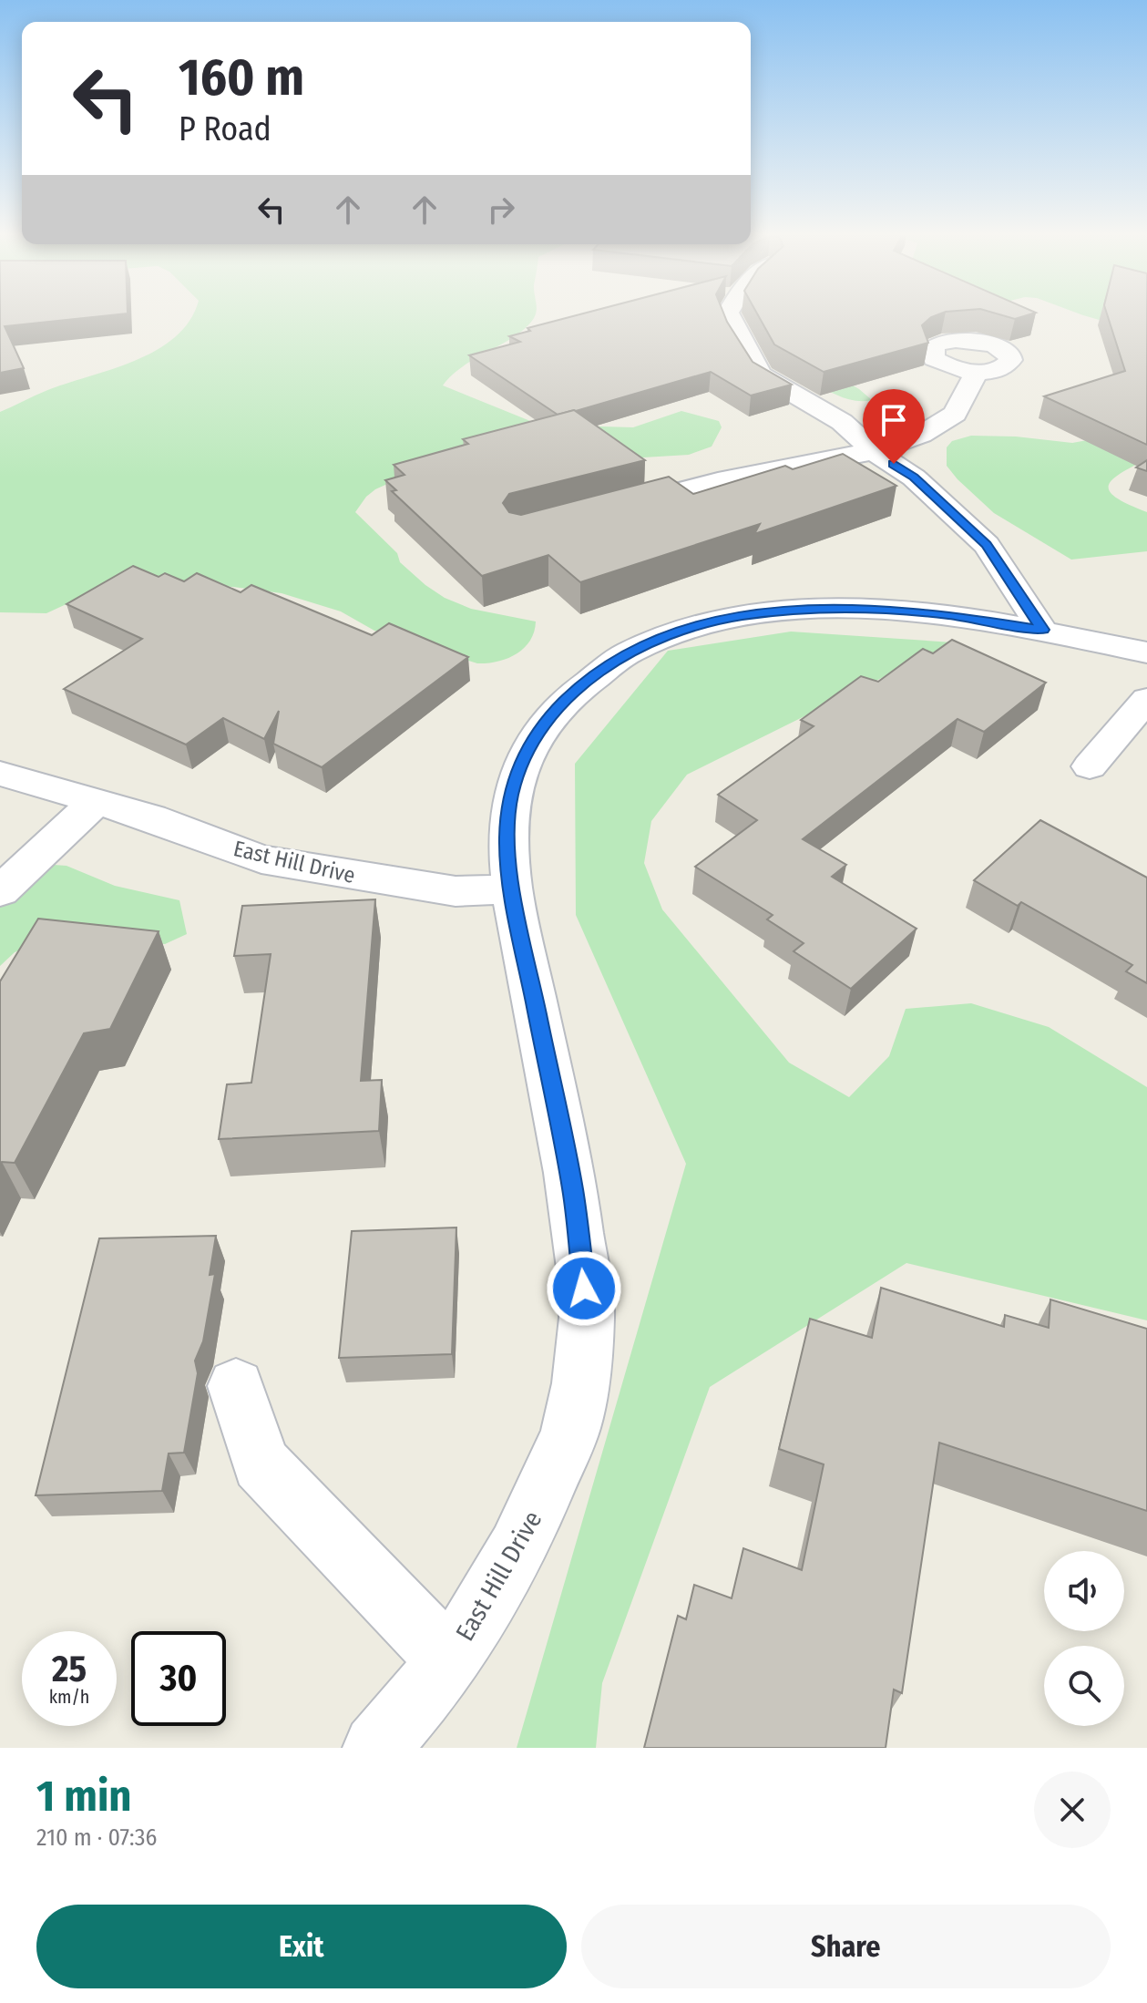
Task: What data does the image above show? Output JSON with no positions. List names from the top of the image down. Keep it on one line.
{"streets":{"street":["East Hill Drive"]},"page":{"turn":["160 m","P Road"],"speed":"25 km/h","limit":"30","heading":["1 min","210 m · 07:36"],"buttons":["Exit","Share"]}}
